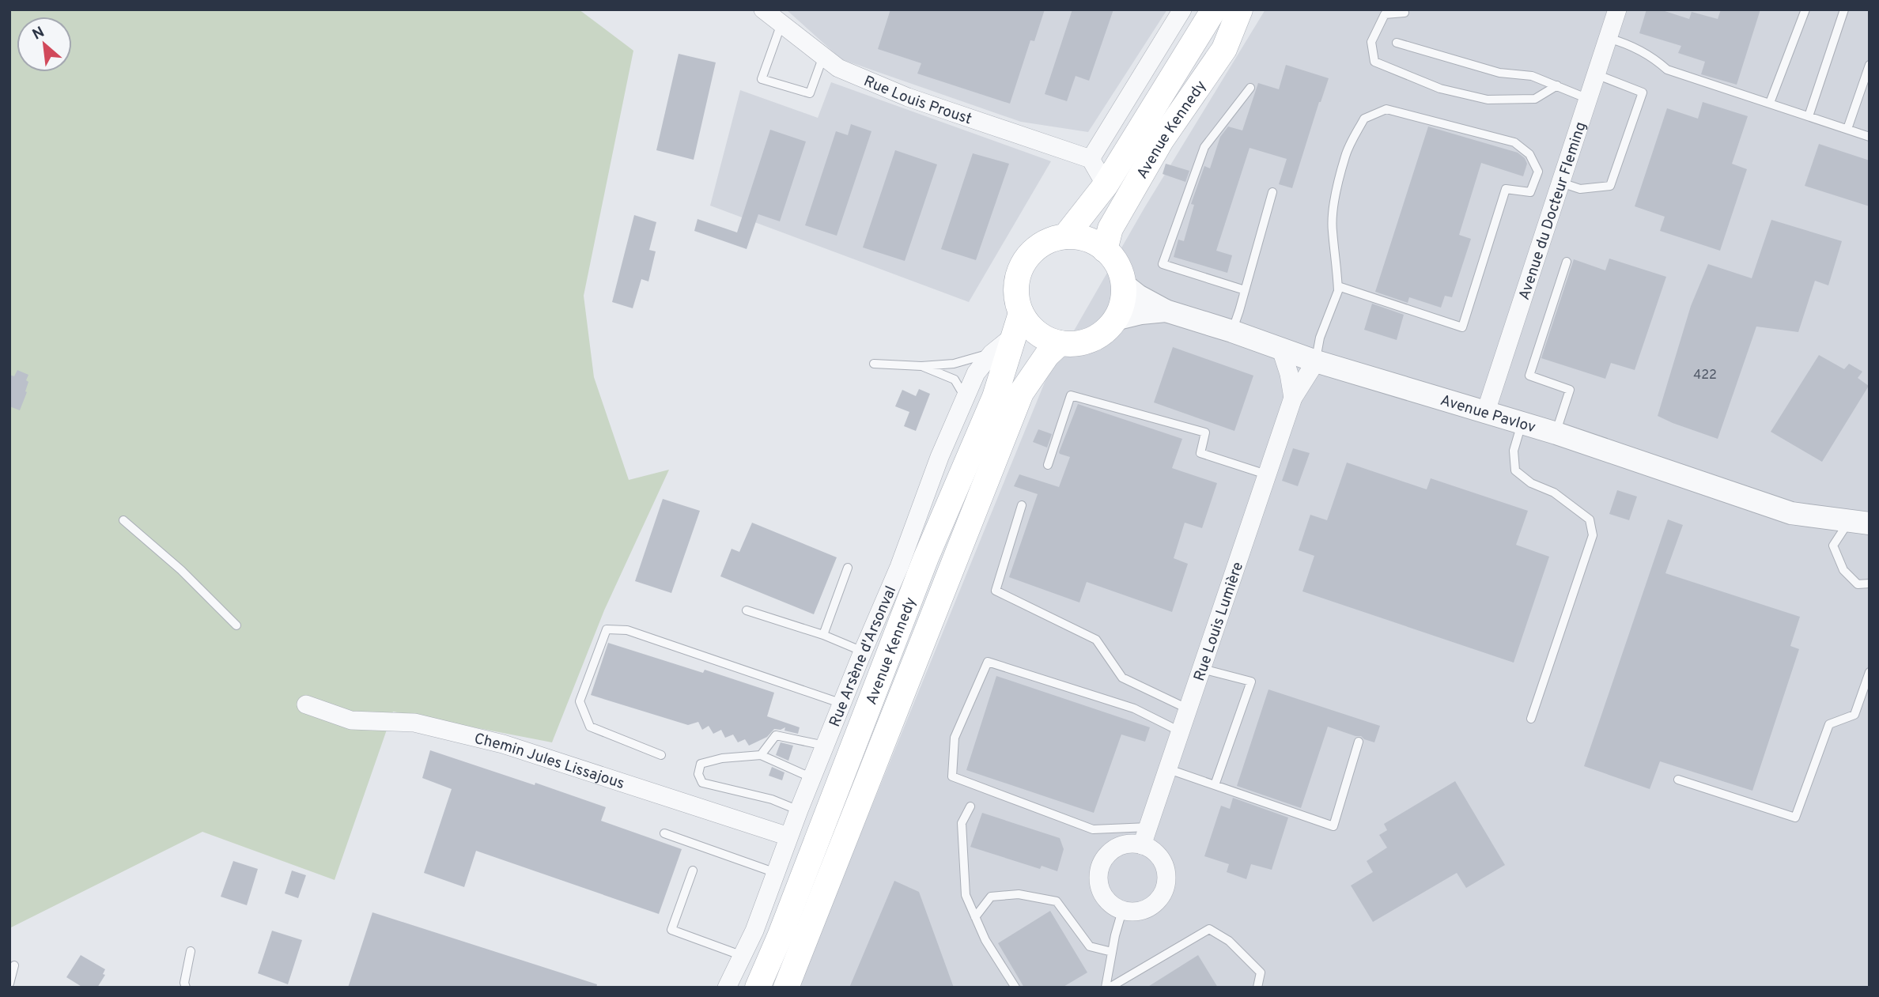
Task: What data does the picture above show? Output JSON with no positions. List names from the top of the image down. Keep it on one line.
{"streets":{"main road":["Avenue Kennedy"],"street":["Rue Louis Proust","Avenue du Docteur Fleming","Avenue Pavlov","Rue Louis Lumière","Rue Arsène d'Arsonval","Chemin Jules Lissajous"]},"crossings":[["Avenue Kennedy","Avenue Pavlov"],["Avenue Kennedy","Rue Arsène d'Arsonval"],["Avenue du Docteur Fleming","Avenue Pavlov"],["Avenue Pavlov","Rue Louis Lumière"],["Rue Arsène d'Arsonval","Chemin Jules Lissajous"]],"house_numbers":["422"],"north":"top left"}
